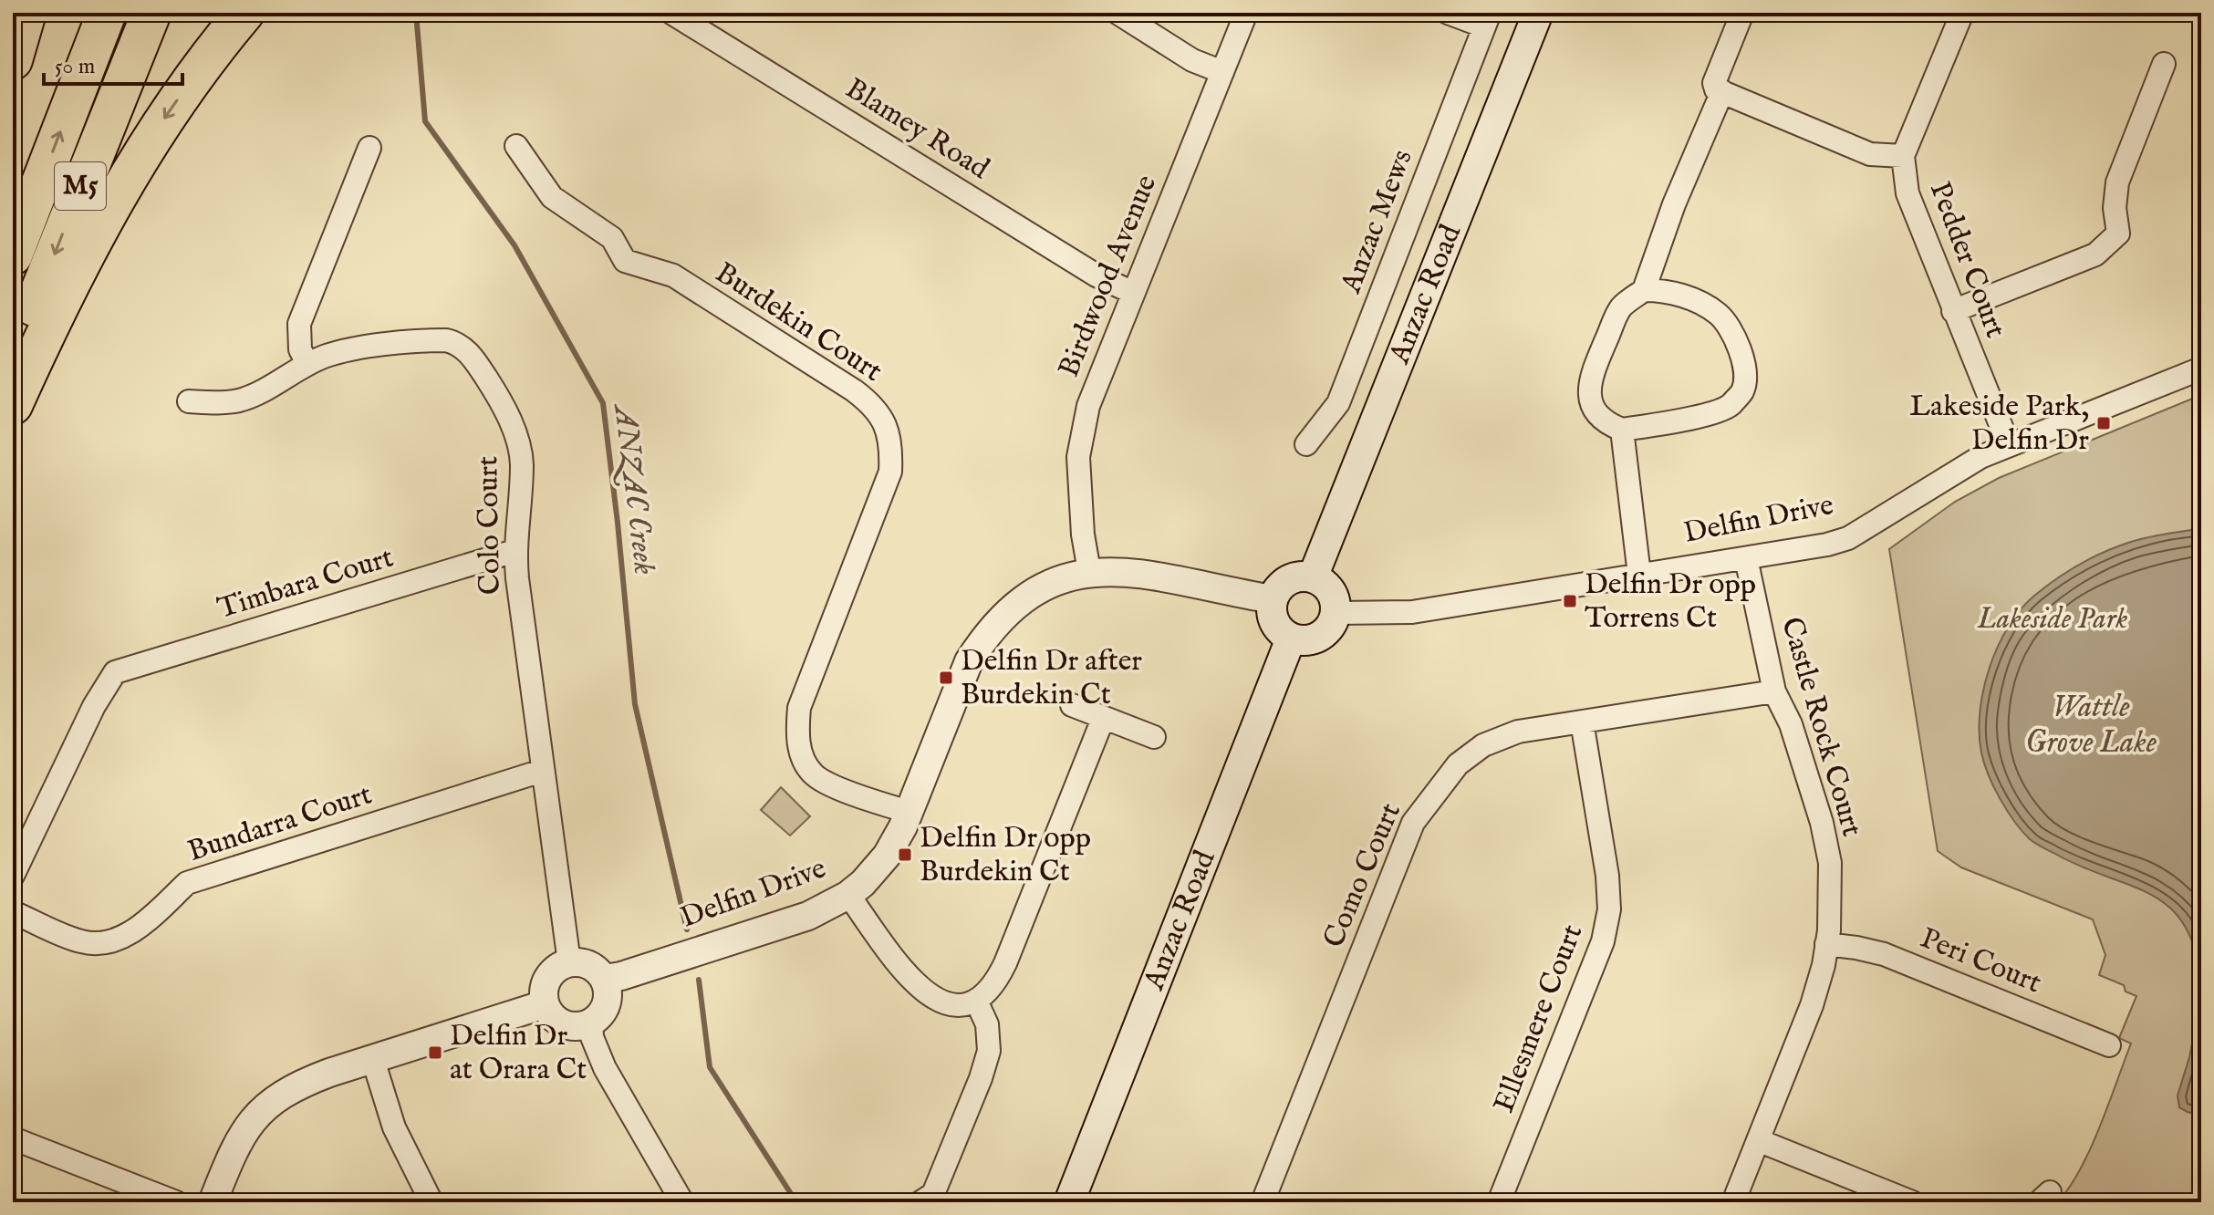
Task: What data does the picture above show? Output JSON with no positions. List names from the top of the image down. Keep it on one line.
{"streets":{"highway":["M5"],"main road":["Anzac Road"],"street":["Blamey Road","Anzac Mews","Pedder Court","Birdwood Avenue","Burdekin Court","Delfin Drive","Colo Court","Timbara Court","Castle Rock Court","Bundarra Court","Como Court","Peri Court","Ellesmere Court"]},"crossings":[["Blamey Road","Birdwood Avenue"],["Pedder Court","Delfin Drive"],["Birdwood Avenue","Delfin Drive"],["Anzac Road","Delfin Drive"],["Burdekin Court","Delfin Drive"],["Delfin Drive","Colo Court"],["Delfin Drive","Castle Rock Court"],["Colo Court","Timbara Court"],["Colo Court","Bundarra Court"],["Castle Rock Court","Como Court"],["Castle Rock Court","Peri Court"],["Como Court","Ellesmere Court"]],"water":["ANZAC Creek","Wattle Grove Lake"],"parks":["Lakeside Park"],"places":{"transit":["Lakeside Park, Delfin Dr","Delfin Dr opp Torrens Ct","Delfin Dr after Burdekin Ct","Delfin Dr opp Burdekin Ct","Delfin Dr at Orara Ct"]},"scale_bar":"50 m"}
